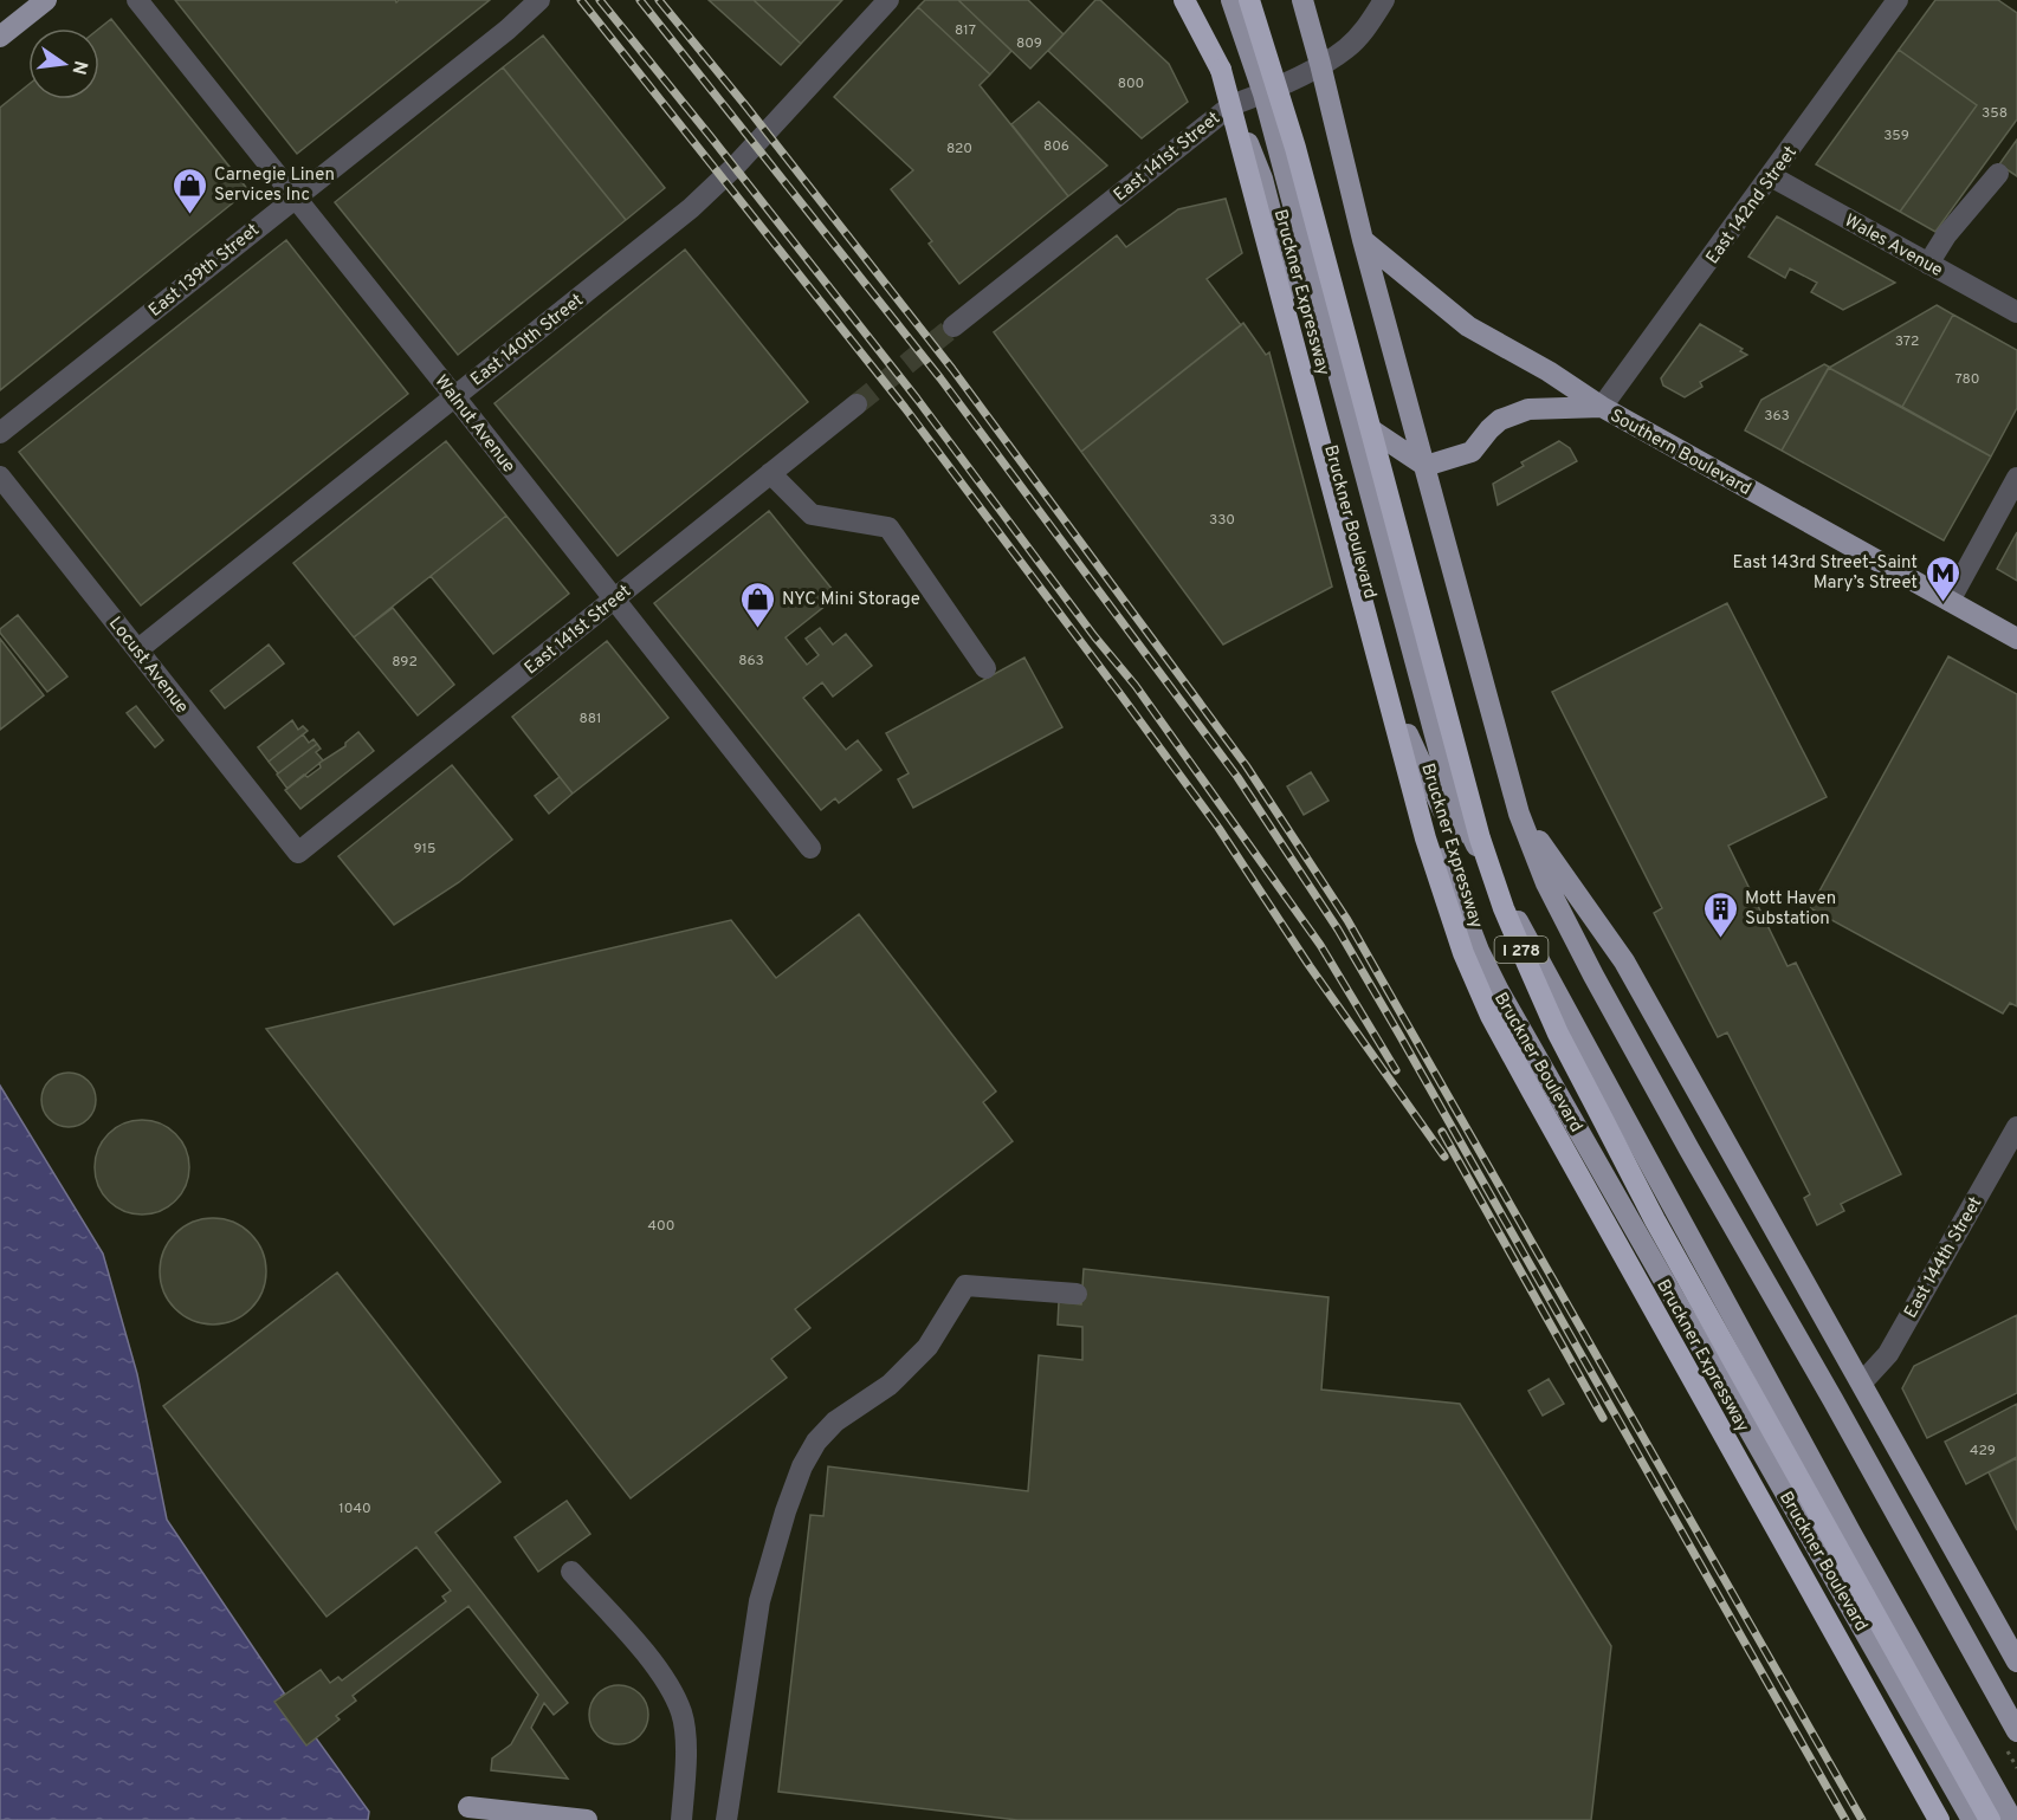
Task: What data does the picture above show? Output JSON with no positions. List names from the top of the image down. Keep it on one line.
{"streets":{"highway":["Bruckner Expressway","I 278"],"main road":["Southern Boulevard","Bruckner Boulevard"],"street":["East 141st Street","East 142nd Street","Wales Avenue","East 139th Street","East 140th Street","Walnut Avenue","Locust Avenue","East 144th Street"]},"crossings":[["East 141st Street","Walnut Avenue"],["East 141st Street","Bruckner Boulevard"],["East 141st Street","Locust Avenue"],["East 142nd Street","Wales Avenue"],["East 142nd Street","Southern Boulevard"],["East 139th Street","Walnut Avenue"],["East 140th Street","Walnut Avenue"],["East 140th Street","Locust Avenue"]],"places":{"shop":["Carnegie Linen Services Inc","NYC Mini Storage"],"metro station":["East 143rd Street–Saint Mary’s Street"],"building":["Mott Haven Substation"]},"house_numbers":["817","809","800","358","359","806","820","372","780","363","330","863","892","881","915","400","429","1040"],"north":"right"}
